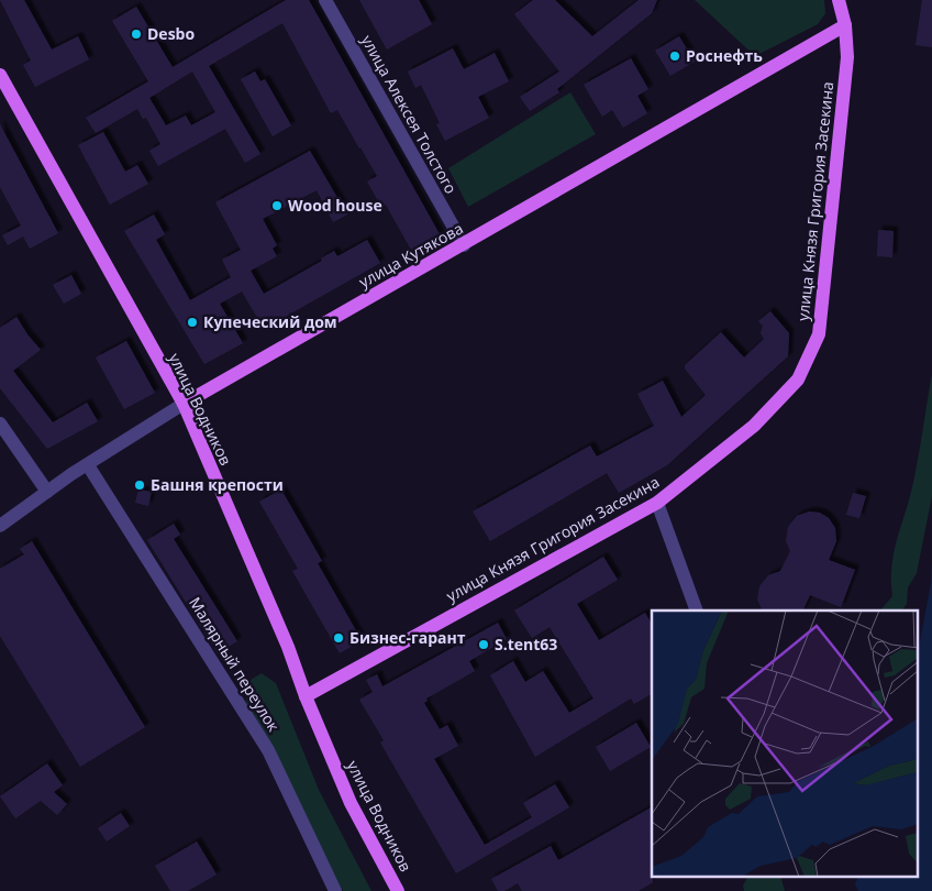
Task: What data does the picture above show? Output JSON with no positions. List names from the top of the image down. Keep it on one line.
{"streets":{"main road":["улица Князя Григория Засекина","улица Кутякова","улица Водников"],"street":["улица Алексея Толстого","Малярный переулок"]},"crossings":[["улица Алексея Толстого","улица Кутякова"],["улица Князя Григория Засекина","улица Кутякова"],["улица Князя Григория Засекина","улица Водников"],["улица Кутякова","улица Водников"],["улица Кутякова","Малярный переулок"]],"places":["Desbo","Роснефть","Wood house","Купеческий дом","Башня крепости","Бизнес-гарант","S.tent63"]}
